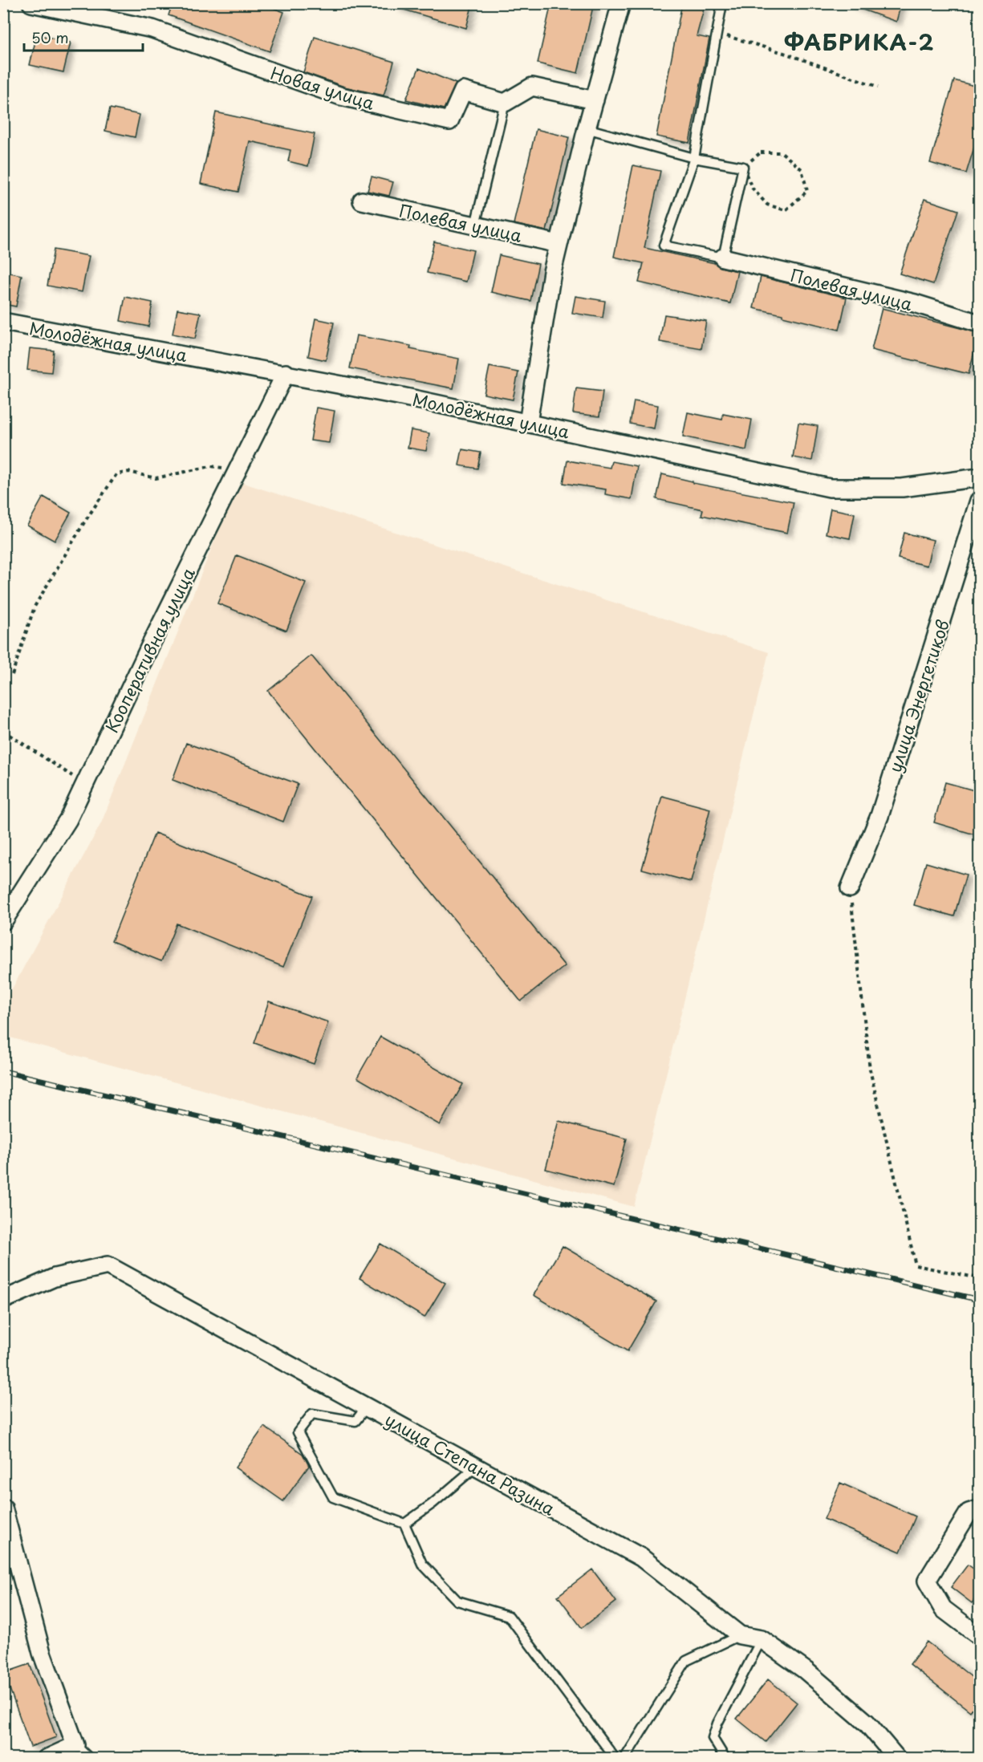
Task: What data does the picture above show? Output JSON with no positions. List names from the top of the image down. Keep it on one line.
{"streets":{"street":["Новая улица","Полевая улица","Молодёжная улица","Кооперативная улица","улица Энергетиков","улица Степана Разина"]},"crossings":[["Молодёжная улица","Кооперативная улица"]],"districts":["ФАБРИКА-2"],"scale_bar":"50 m"}
